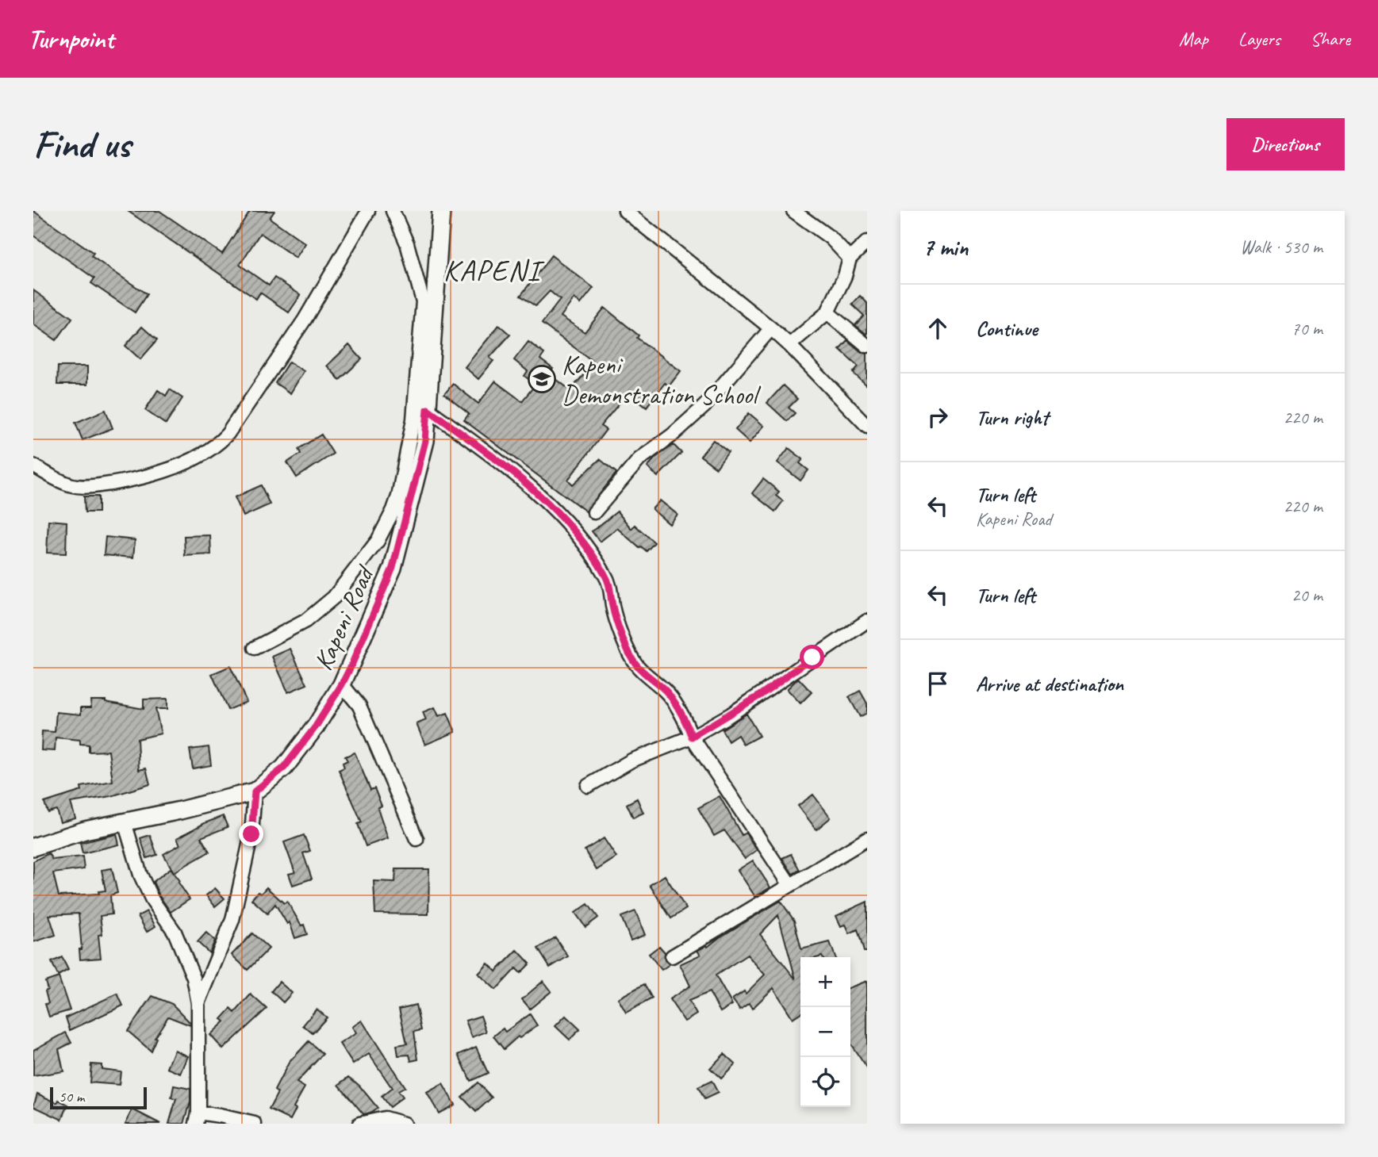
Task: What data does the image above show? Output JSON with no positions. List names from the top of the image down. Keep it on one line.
{"streets":{"main road":["Kapeni Road"]},"districts":["KAPENI"],"places":{"school or university":["Kapeni Demonstration School"]},"scale_bar":"50 m","page":{"header":"Turnpoint","nav":["Map","Layers","Share"],"buttons":"Directions","title":"Find us","heading":["7 min","Walk · 530 m"],"list":[["Continue","70 m"],["Turn right","220 m"],["Turn left","Kapeni Road","220 m"],["Turn left","20 m"],"Arrive at destination"],"map_buttons":["+","−"],"scale":"50 m"}}
